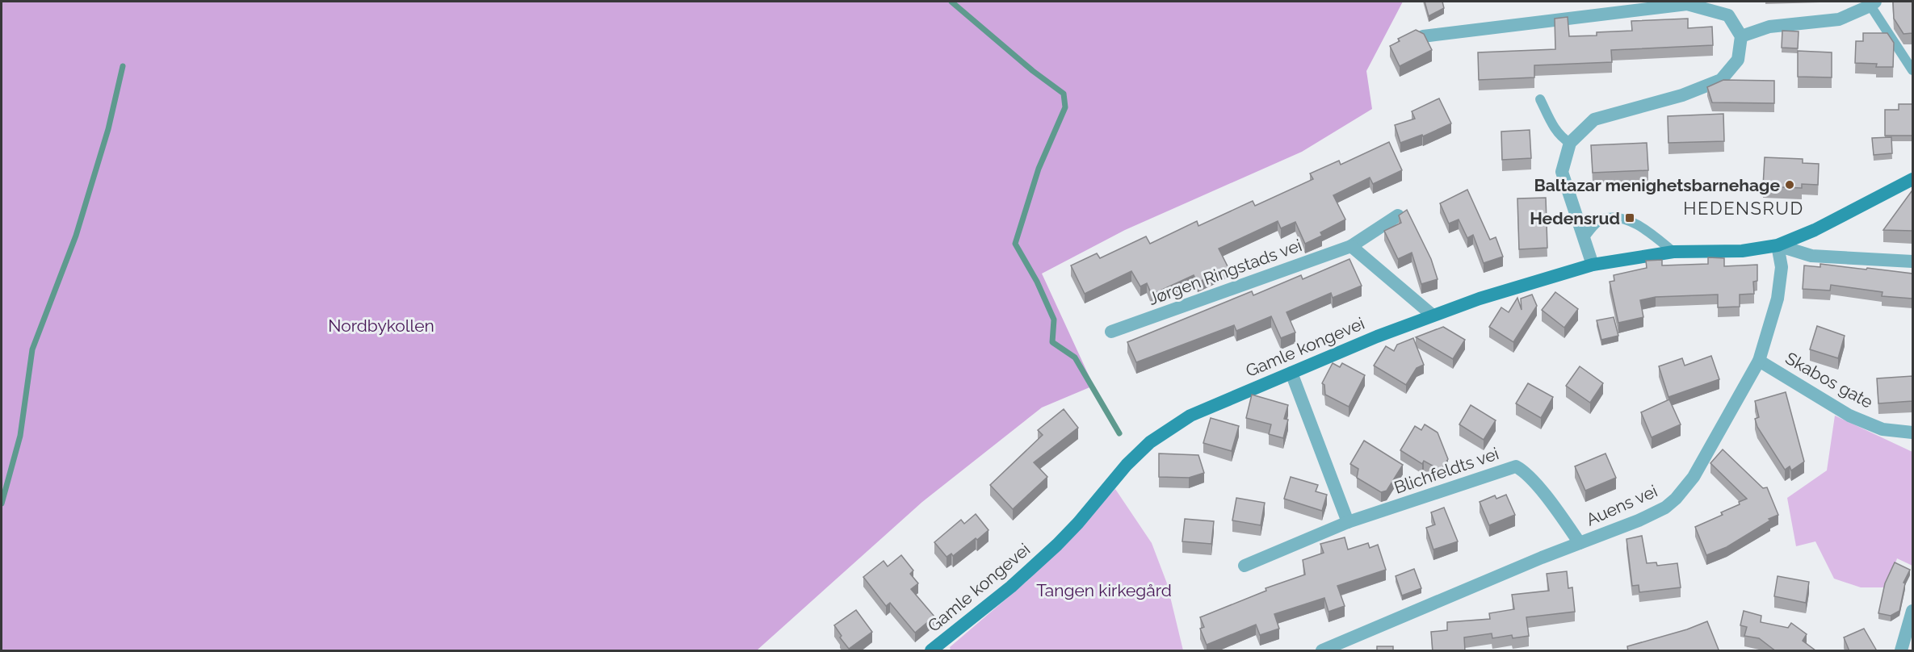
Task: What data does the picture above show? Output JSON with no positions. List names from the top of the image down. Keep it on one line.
{"streets":{"main road":["Gamle kongevei"],"street":["Jørgen Ringstads vei","Skabos gate","Blichfeldts vei","Auens vei"]},"crossings":[["Gamle kongevei","Auens vei"],["Skabos gate","Auens vei"],["Blichfeldts vei","Auens vei"]],"districts":["HEDENSRUD"],"parks":["Nordbykollen","Tangen kirkegård"],"places":{"other":["Baltazar menighetsbarnehage"],"transit":["Hedensrud"]}}
